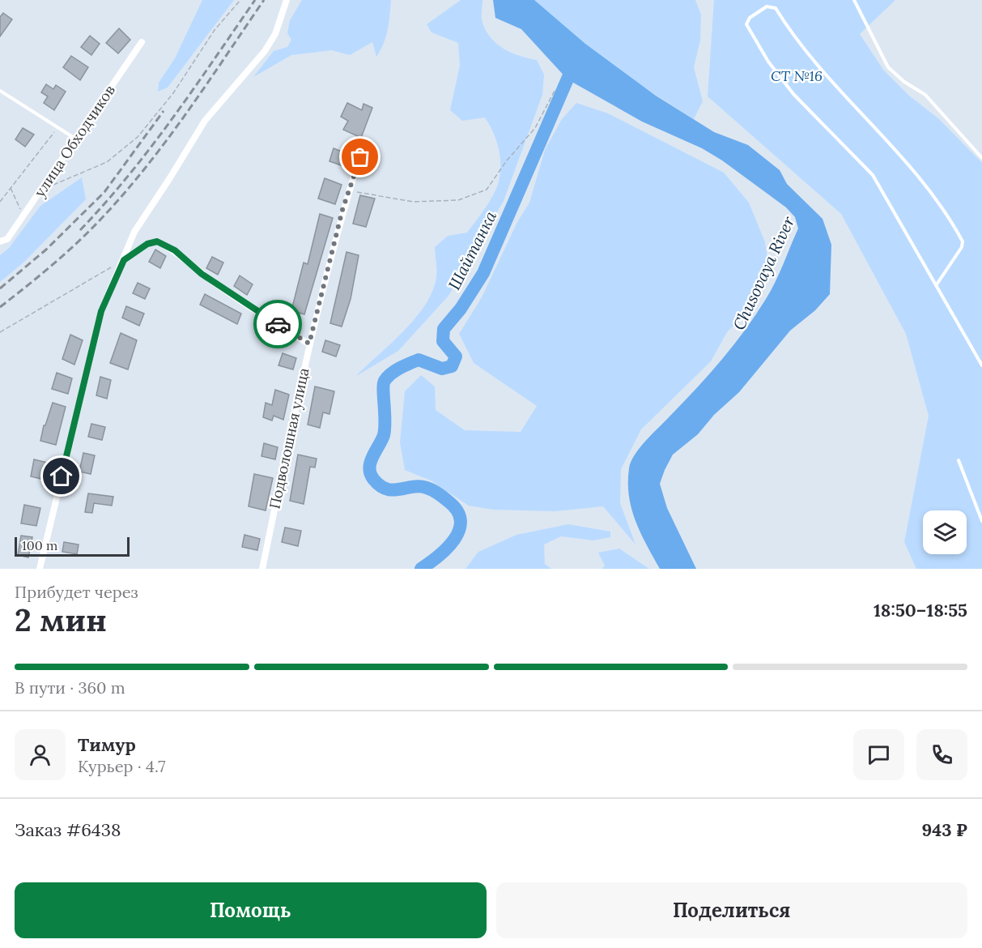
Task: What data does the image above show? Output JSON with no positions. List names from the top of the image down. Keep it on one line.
{"streets":{"street":["улица Обходчиков","Подволошная улица"]},"water":["Шайтанка","Chusovaya River"],"parks":["СТ №16"],"scale_bar":"100 m","page":{"scale":"100 m","heading":["2 мин","Прибудет через","18:50–18:55"],"panel":["Тимур","Курьер · 4.7","Заказ #6438","943 ₽"],"bar":"В пути · 360 m","buttons":["Помощь","Поделиться"]}}
